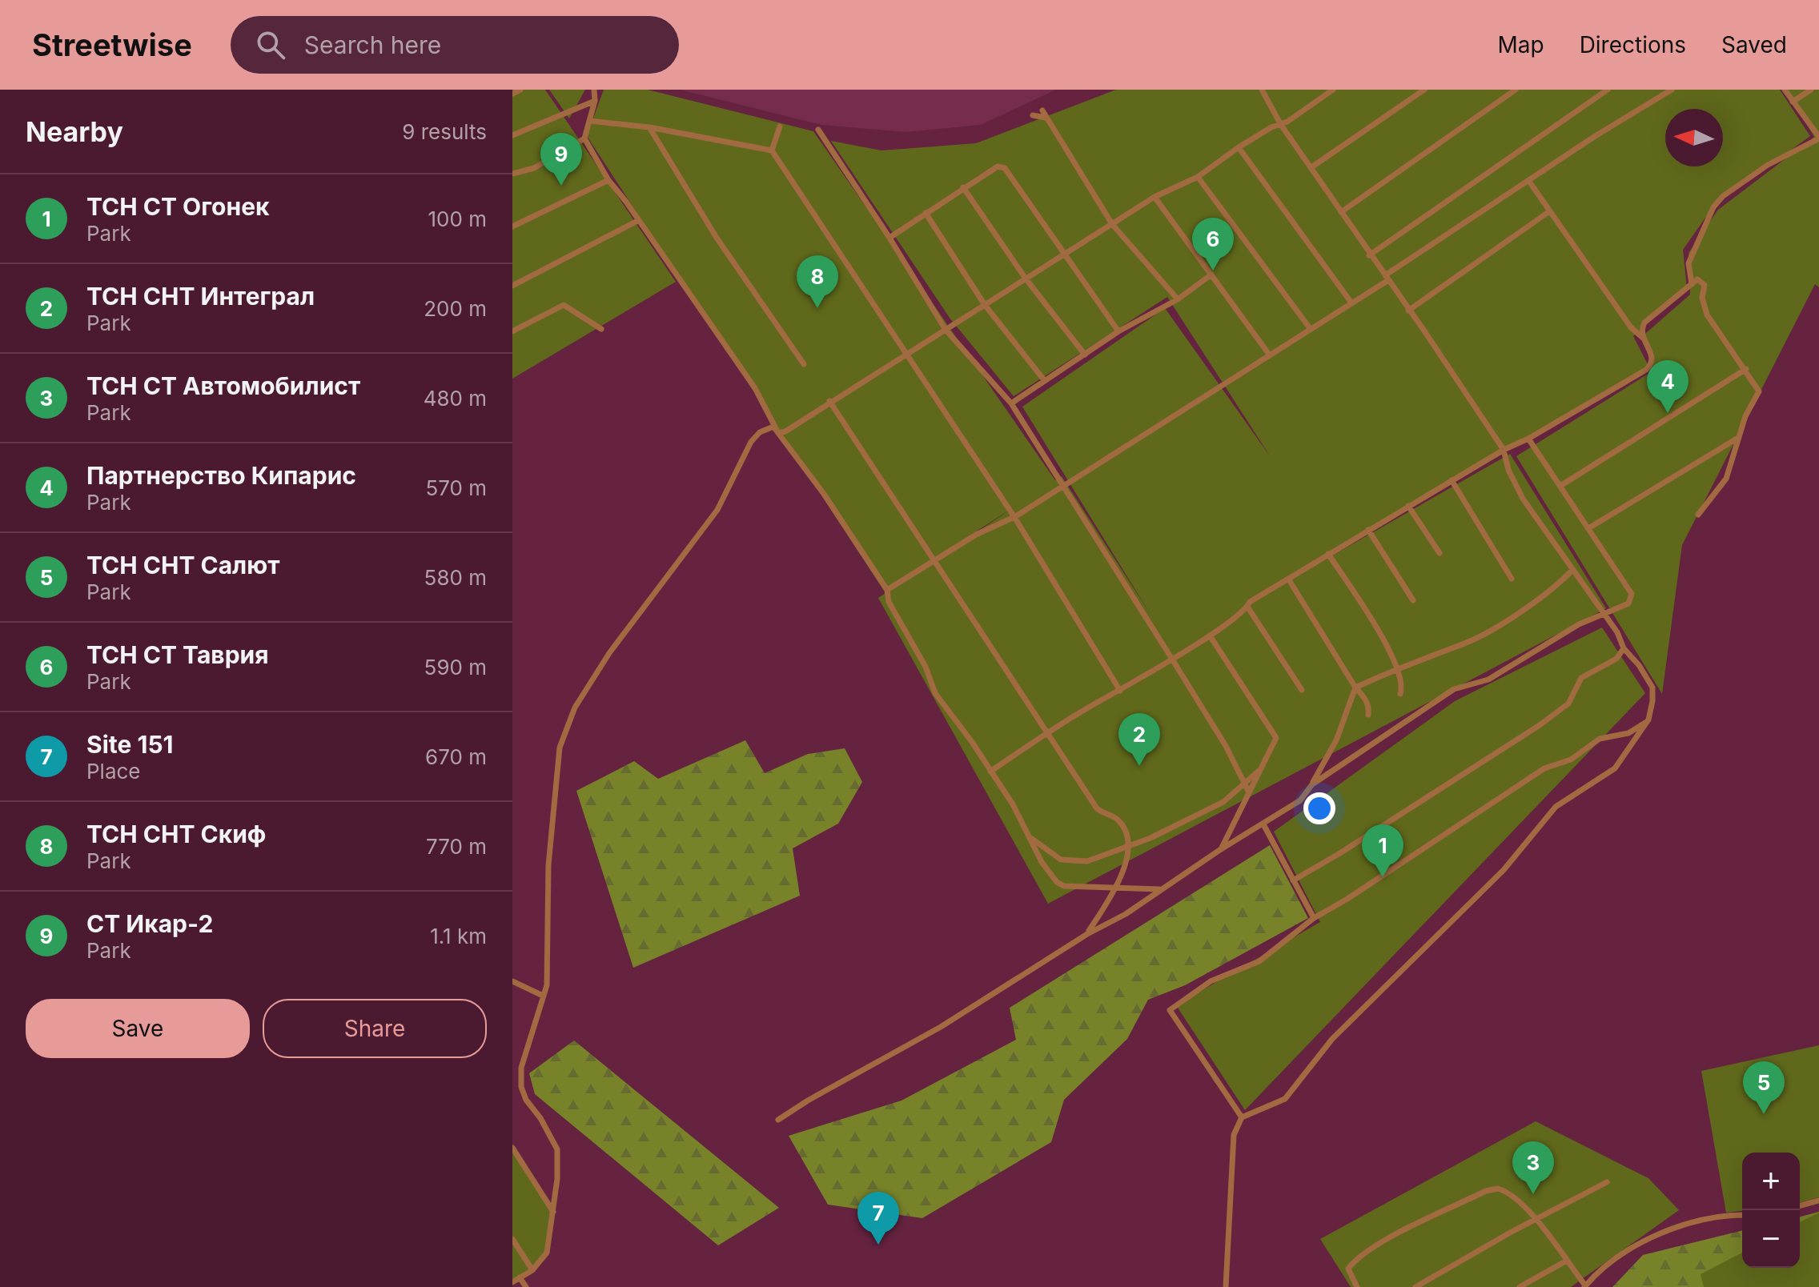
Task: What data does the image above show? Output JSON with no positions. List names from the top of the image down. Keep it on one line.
{"north":"left","page":{"header":"Streetwise","search":"Search here","nav":["Map","Directions","Saved"],"heading":["Nearby","9 results"],"pins":["9","6","8","4","2","1","5","3","7"],"list":[{"mark":"1","name":"ТСН СТ Огонек","note":"Park","value":"100 m"},{"mark":"2","name":"ТСН СНТ Интеграл","note":"Park","value":"200 m"},{"mark":"3","name":"ТСН СТ Автомобилист","note":"Park","value":"480 m"},{"mark":"4","name":"Партнерство Кипарис","note":"Park","value":"570 m"},{"mark":"5","name":"ТСН СНТ Салют","note":"Park","value":"580 m"},{"mark":"6","name":"ТСН СТ Таврия","note":"Park","value":"590 m"},{"mark":"7","name":"Site 151","note":"Place","value":"670 m"},{"mark":"8","name":"ТСН СНТ Скиф","note":"Park","value":"770 m"},{"mark":"9","name":"СТ Икар-2","note":"Park","value":"1.1 km"}],"buttons":["Save","Share"],"map_buttons":["+","−"]}}
